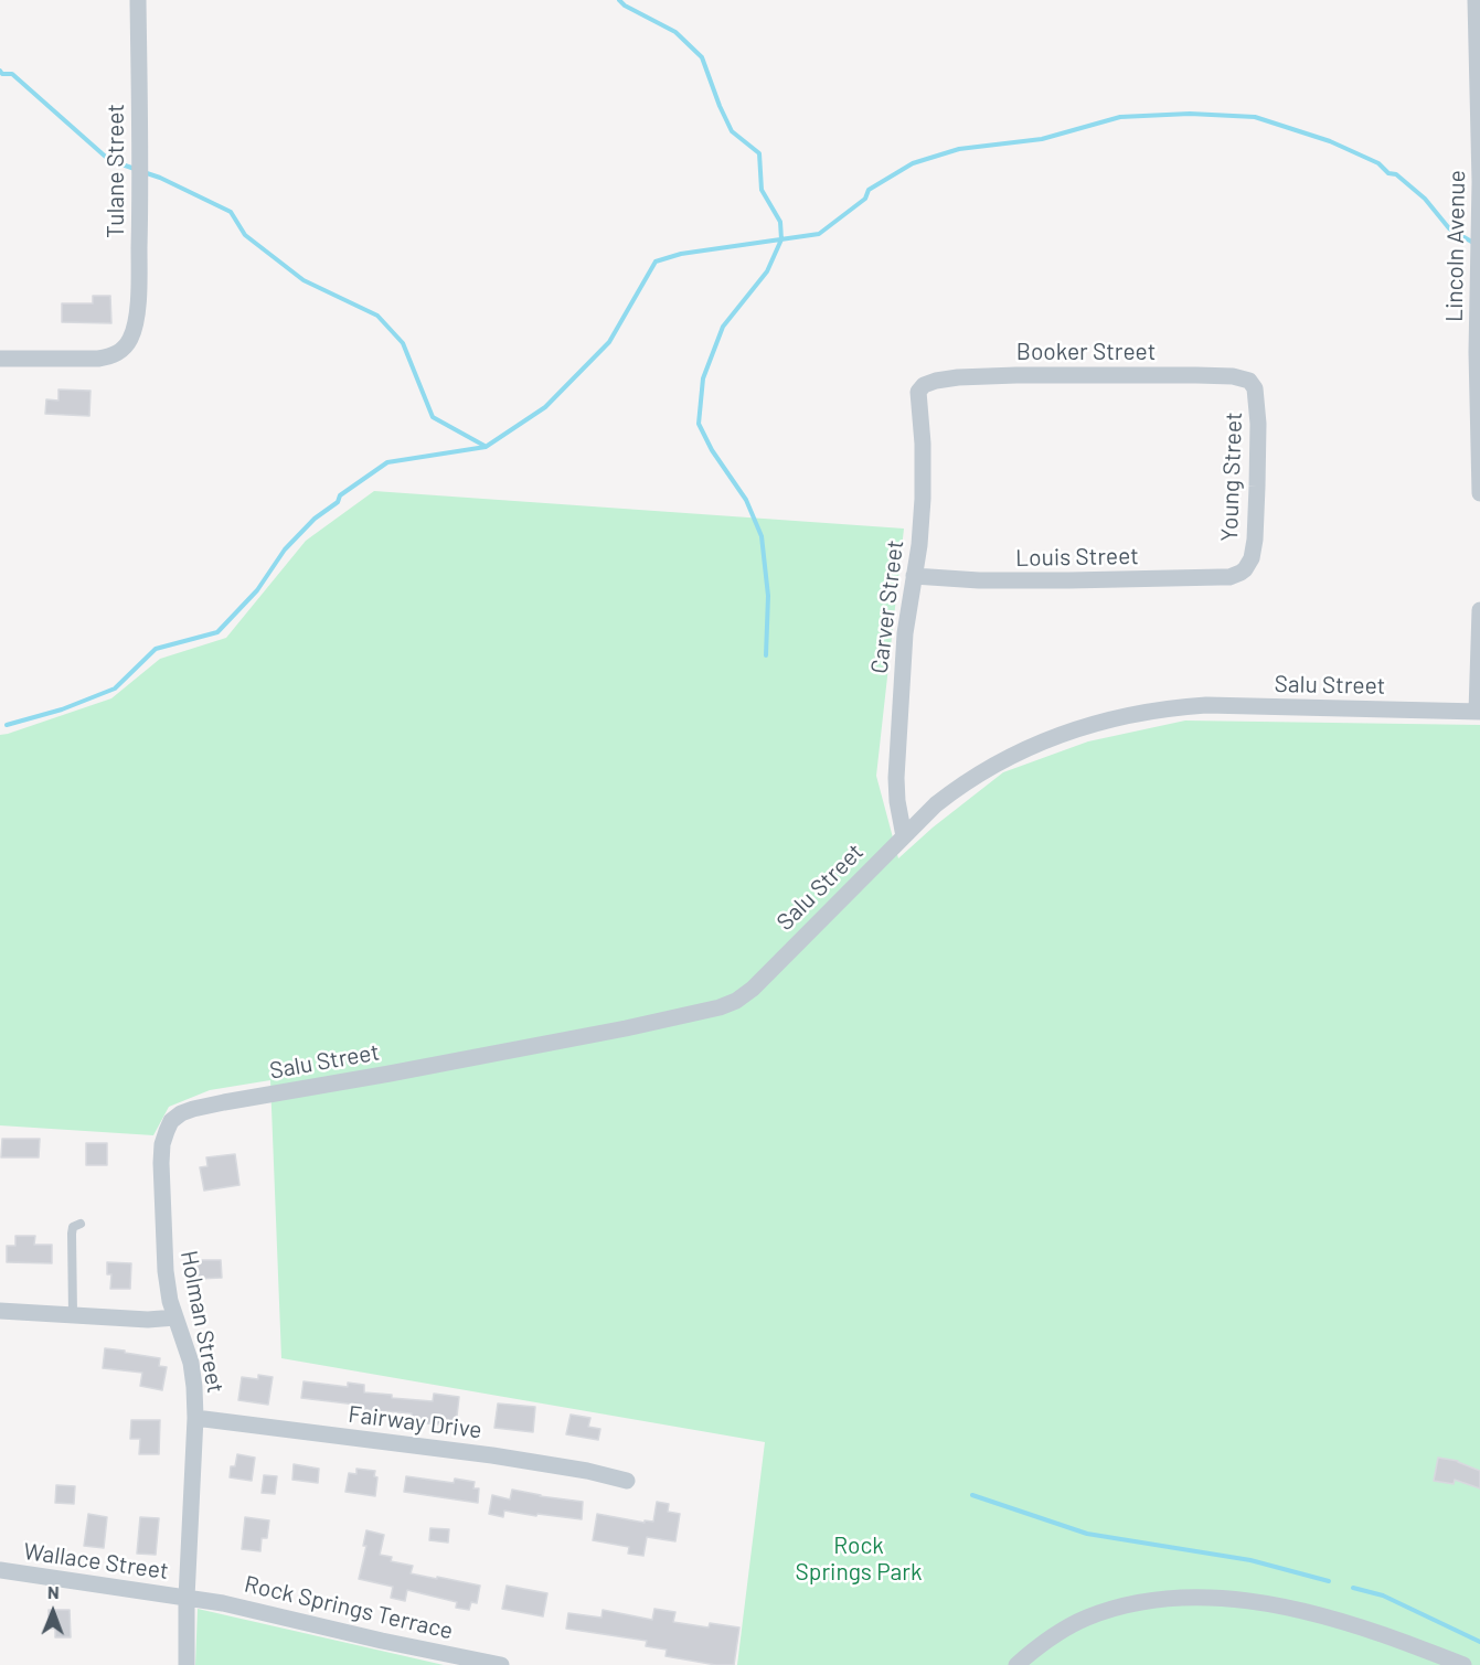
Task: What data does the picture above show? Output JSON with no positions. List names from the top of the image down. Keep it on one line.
{"streets":{"street":["Tulane Street","Lincoln Avenue","Booker Street","Young Street","Louis Street","Carver Street","Salu Street","Holman Street","Fairway Drive","Wallace Street","Rock Springs Terrace"]},"crossings":[["Booker Street","Young Street"],["Booker Street","Carver Street"],["Young Street","Louis Street"],["Louis Street","Carver Street"],["Carver Street","Salu Street"],["Salu Street","Holman Street"],["Holman Street","Fairway Drive"],["Holman Street","Wallace Street"],["Holman Street","Rock Springs Terrace"],["Wallace Street","Rock Springs Terrace"]],"parks":["Rock Springs Park"],"north":"top"}
